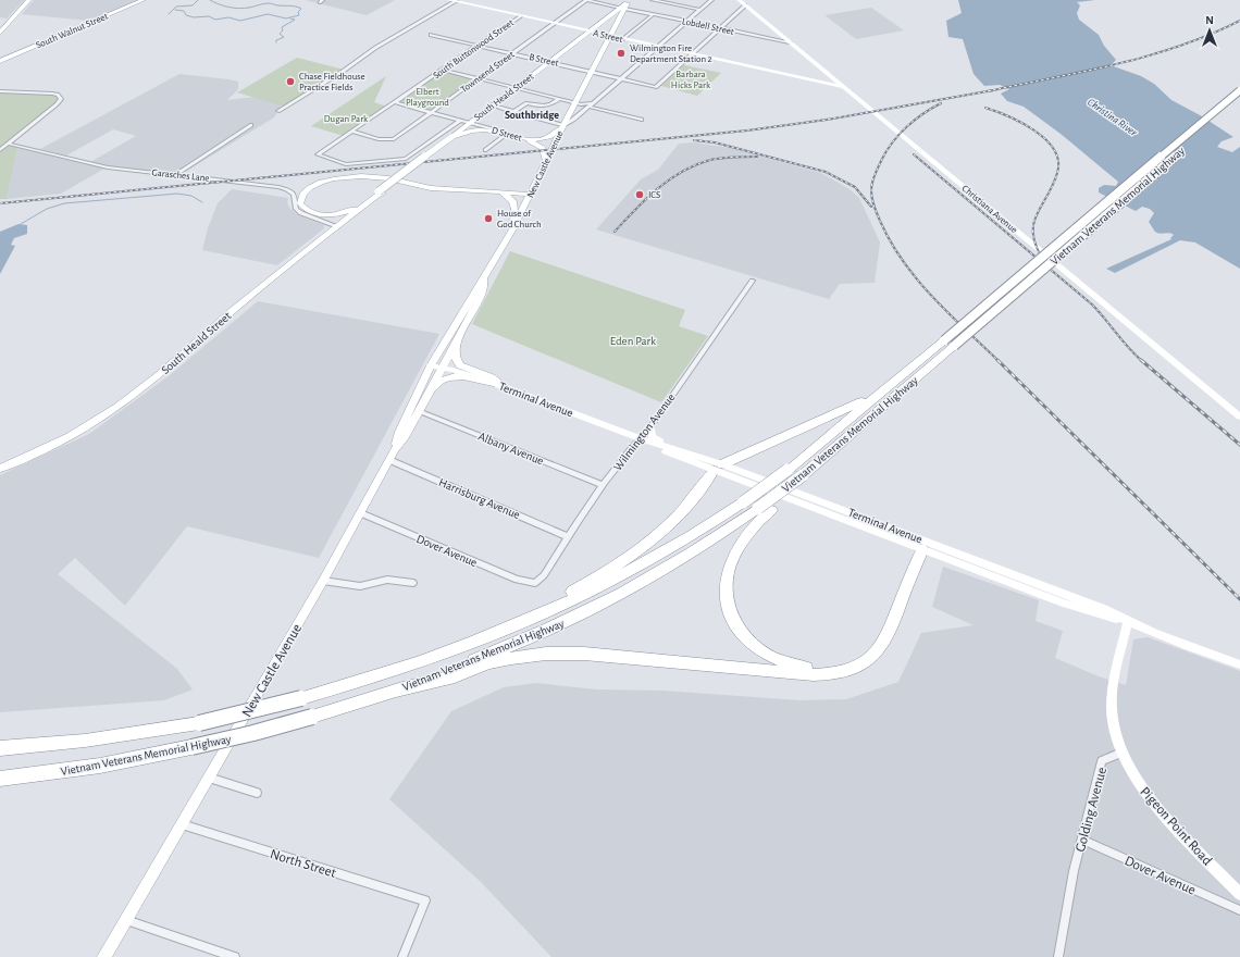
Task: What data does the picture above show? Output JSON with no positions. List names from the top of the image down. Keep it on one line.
{"streets":{"highway":["Vietnam Veterans Memorial Highway"],"main road":["South Walnut Street","A Street","South Heald Street","D Street","New Castle Avenue","Christiana Avenue","Terminal Avenue","Pigeon Point Road"],"street":["Lobdell Street","South Buttonwood Street","B Street","Townsend Street","Garasches Lane","Wilmington Avenue","Albany Avenue","Harrisburg Avenue","Dover Avenue","Golding Avenue","North Street"]},"crossings":[["Lobdell Street","Townsend Street"],["Lobdell Street","South Heald Street"],["Lobdell Street","New Castle Avenue"],["Lobdell Street","Christiana Avenue"],["A Street","South Buttonwood Street"],["A Street","B Street"],["A Street","Townsend Street"],["A Street","South Heald Street"],["A Street","New Castle Avenue"],["A Street","Christiana Avenue"],["South Buttonwood Street","B Street"],["South Buttonwood Street","Townsend Street"],["South Buttonwood Street","D Street"],["B Street","Townsend Street"],["B Street","South Heald Street"],["B Street","New Castle Avenue"],["Townsend Street","D Street"],["South Heald Street","D Street"],["South Heald Street","New Castle Avenue"],["South Heald Street","Garasches Lane"],["D Street","New Castle Avenue"],["New Castle Avenue","Terminal Avenue"],["New Castle Avenue","Albany Avenue"],["New Castle Avenue","Harrisburg Avenue"],["New Castle Avenue","Dover Avenue"],["New Castle Avenue","North Street"],["Terminal Avenue","Wilmington Avenue"],["Wilmington Avenue","Albany Avenue"],["Wilmington Avenue","Harrisburg Avenue"],["Wilmington Avenue","Dover Avenue"],["Dover Avenue","Golding Avenue"],["Golding Avenue","Pigeon Point Road"]],"districts":["Southbridge"],"water":["Christina River"],"parks":["Barbara Hicks Park","Elbert Playground","Dugan Park","Eden Park"],"places":["Wilmington Fire Department Station 2","Chase Fieldhouse Practice Fields","ICS","House of God Church"],"north":"top"}
